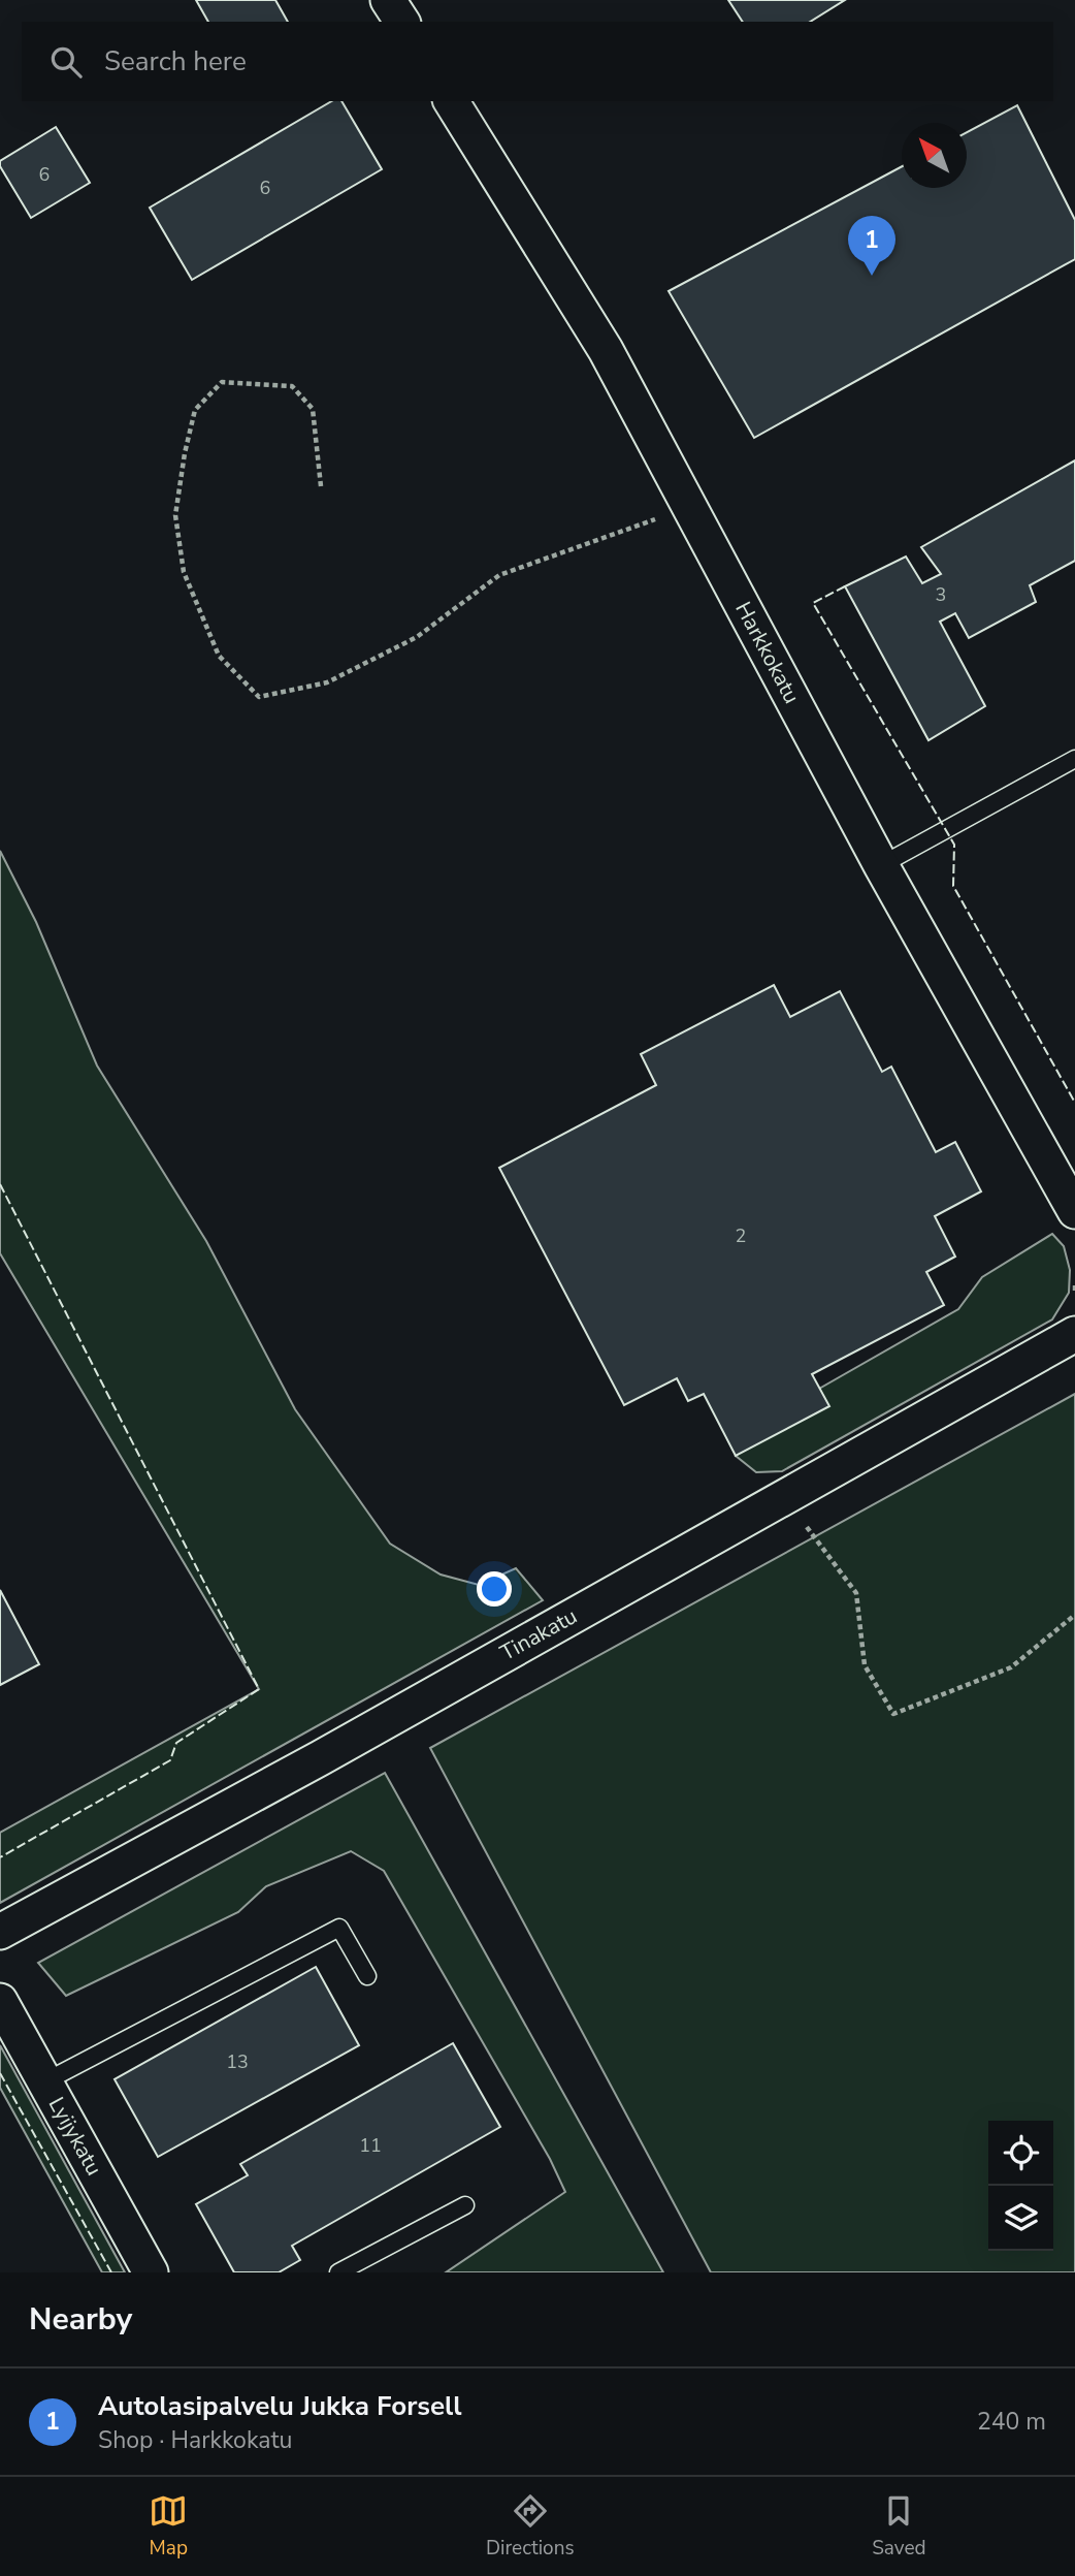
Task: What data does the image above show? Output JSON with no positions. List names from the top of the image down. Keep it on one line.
{"streets":{"street":["Harkkokatu","Tinakatu","Lyijykatu"]},"house_numbers":["6","6","3","2","13","11"],"north":"top left","page":{"search":"Search here","pins":"1","heading":"Nearby","list":[{"mark":"1","name":"Autolasipalvelu Jukka Forsell","note":"Shop · Harkkokatu","value":"240 m"}],"nav":["Map","Directions","Saved"]}}
